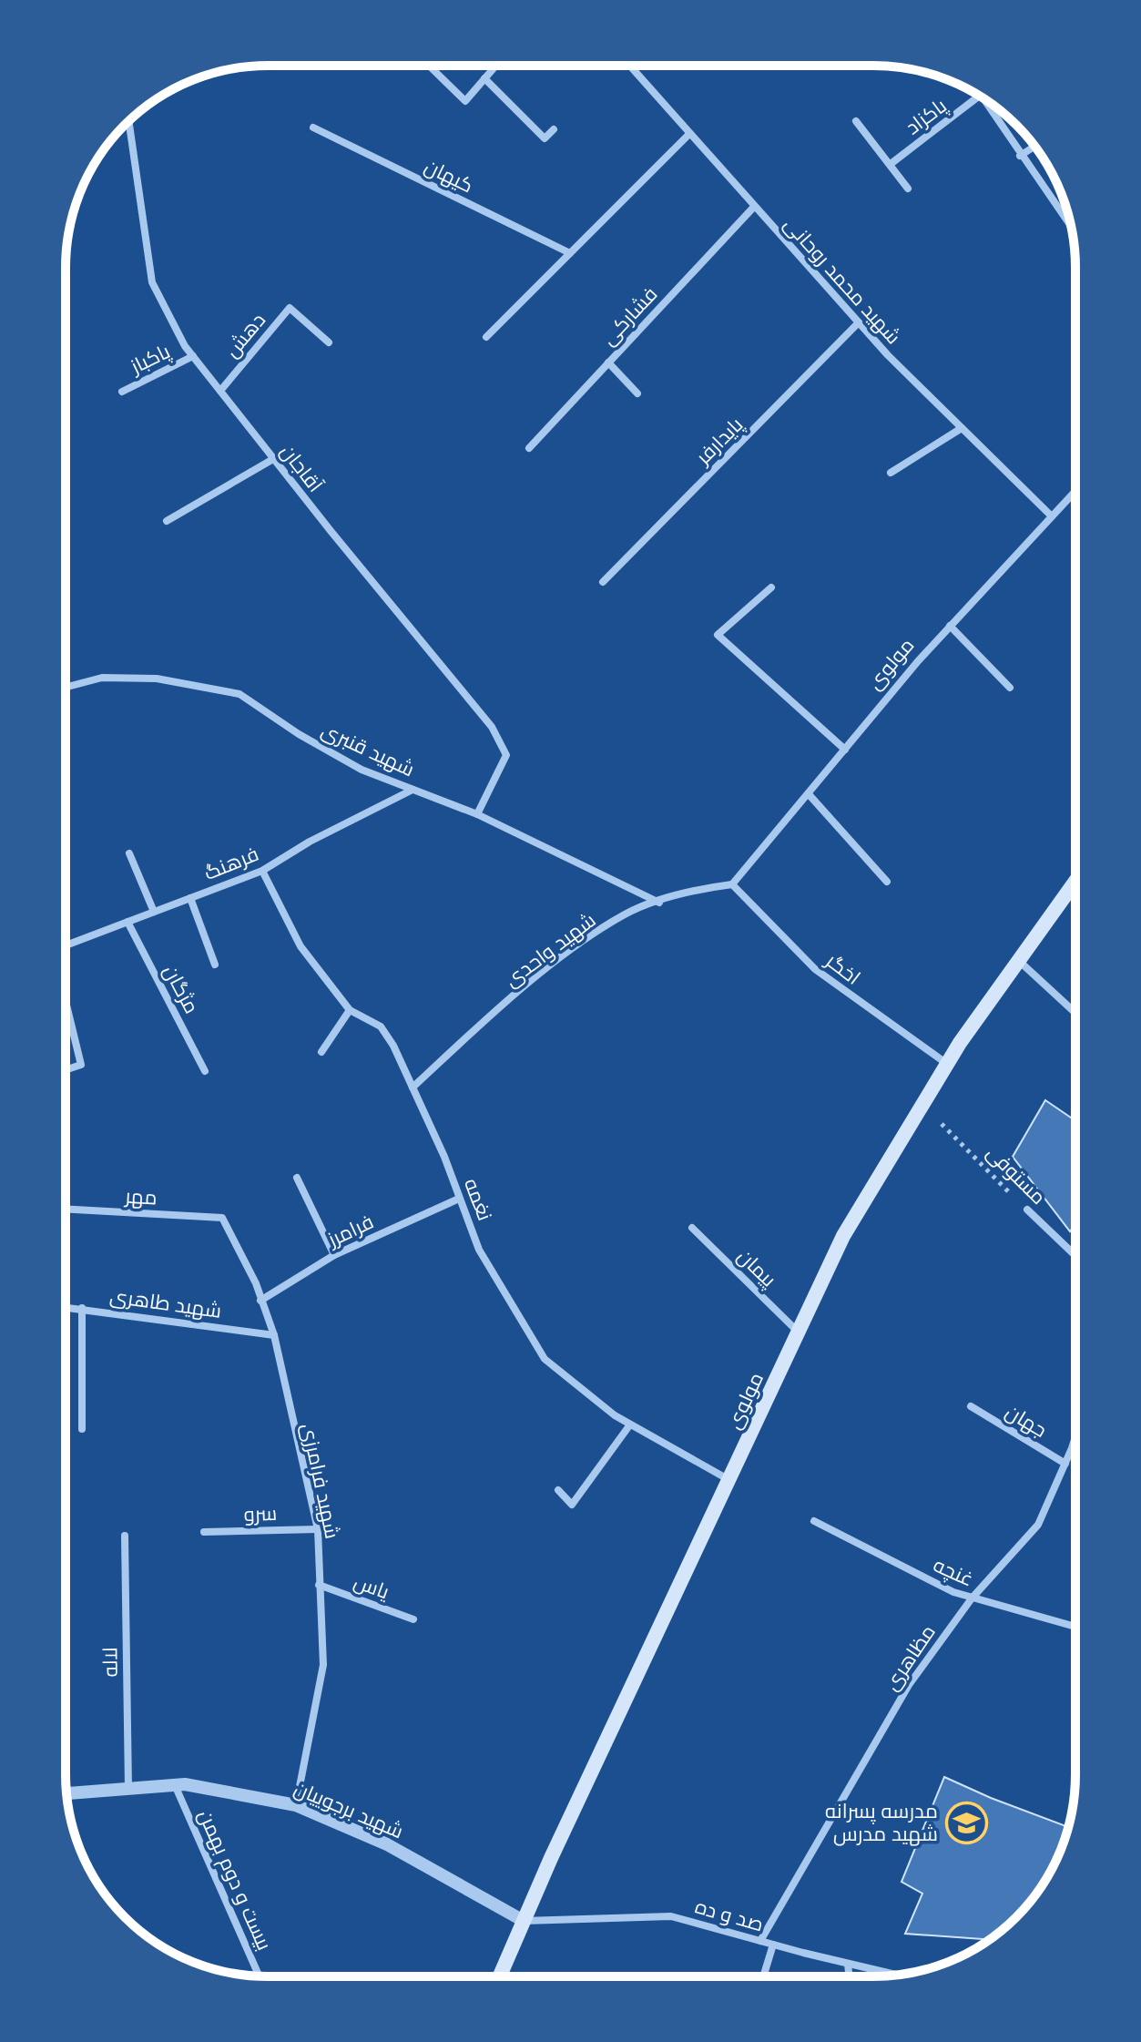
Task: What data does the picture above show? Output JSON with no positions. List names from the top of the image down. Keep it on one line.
{"streets":{"main road":["مولوی"],"street":["پاکزاد","کیهان","شهید محمد روحانی","فشارکی","دهش","پاکباز","پایدارفر","آقاجان","شهید قنبری","فرهنگ","شهید واحدی","اخگر","مژگان","مستوفی","مهر","نغمه","فرامرز","پیمان","شهید طاهری","جهان","شهید فرامرزی","سرو","غنچه","یاس","مظاهری","لاله","شهید برجوییان","بیست و دوم بهمن","صد و ده"]},"crossings":[["شهید محمد روحانی","فشارکی"],["شهید محمد روحانی","پایدارفر"],["شهید محمد روحانی","مولوی"],["دهش","آقاجان"],["پاکباز","آقاجان"],["آقاجان","شهید قنبری"],["مولوی","شهید واحدی"],["مولوی","اخگر"],["مولوی","مستوفی"],["مولوی","نغمه"],["مولوی","پیمان"],["مولوی","شهید برجوییان"],["مولوی","صد و ده"],["شهید قنبری","فرهنگ"],["شهید قنبری","شهید واحدی"],["فرهنگ","مژگان"],["فرهنگ","نغمه"],["شهید واحدی","اخگر"],["شهید واحدی","نغمه"],["مهر","شهید فرامرزی"],["نغمه","فرامرز"],["فرامرز","شهید فرامرزی"],["شهید طاهری","شهید فرامرزی"],["جهان","مظاهری"],["شهید فرامرزی","سرو"],["شهید فرامرزی","یاس"],["شهید فرامرزی","شهید برجوییان"],["غنچه","مظاهری"],["مظاهری","صد و ده"],["لاله","شهید برجوییان"],["شهید برجوییان","بیست و دوم بهمن"],["شهید برجوییان","صد و ده"]],"places":{"school or university":["مدرسه پسرانه شهید مدرس"]}}
